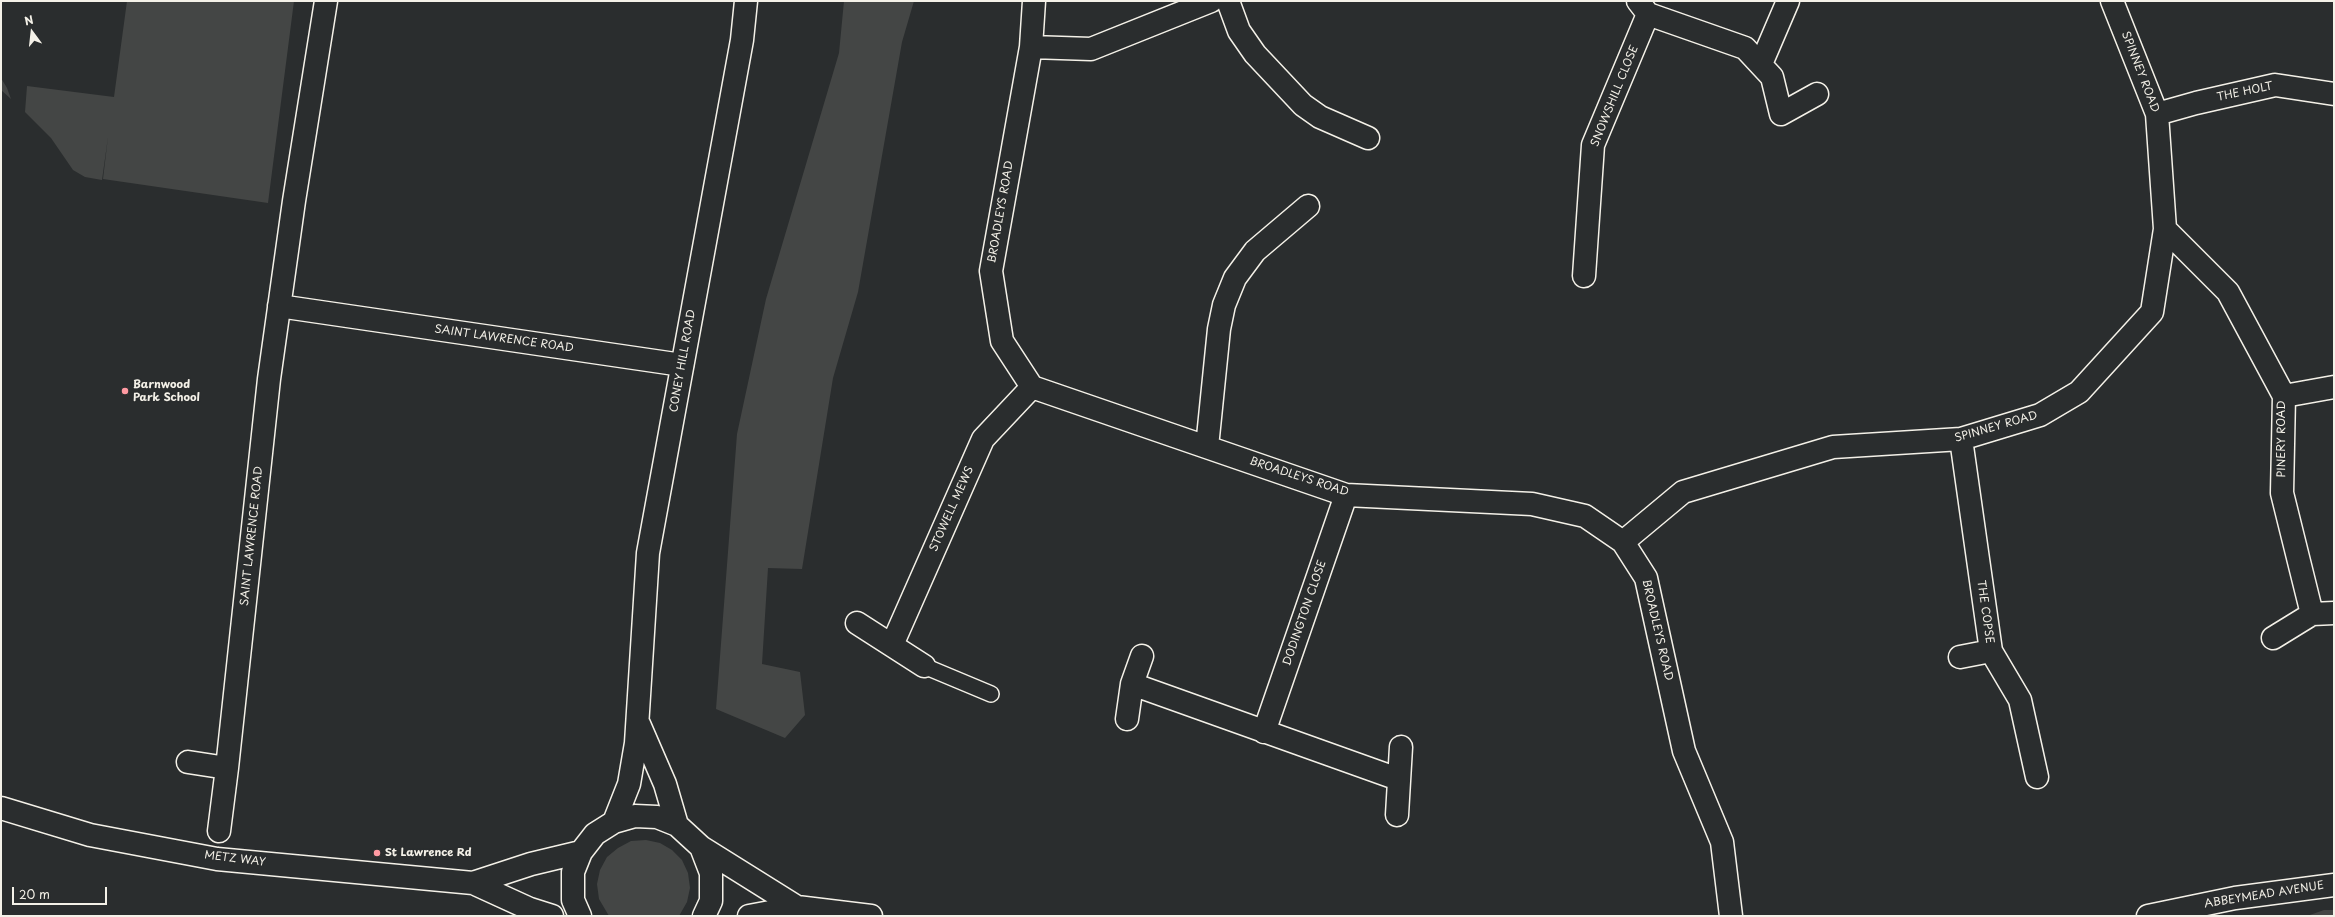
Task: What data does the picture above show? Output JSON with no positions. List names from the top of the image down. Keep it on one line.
{"streets":{"street":["SPINNEY ROAD","THE HOLT","SNOWSHILL CLOSE","BROADLEYS ROAD","SAINT LAWRENCE ROAD","CONEY HILL ROAD","PINERY ROAD","STOWELL MEWS","THE COPSE","DODINGTON CLOSE","METZ WAY","ABBEYMEAD AVENUE"]},"crossings":[["SPINNEY ROAD","THE HOLT"],["SPINNEY ROAD","BROADLEYS ROAD"],["SPINNEY ROAD","PINERY ROAD"],["SPINNEY ROAD","THE COPSE"],["BROADLEYS ROAD","STOWELL MEWS"],["BROADLEYS ROAD","DODINGTON CLOSE"],["SAINT LAWRENCE ROAD","CONEY HILL ROAD"]],"places":["Barnwood Park School","St Lawrence Rd"],"scale_bar":"20 m","north":"top"}
